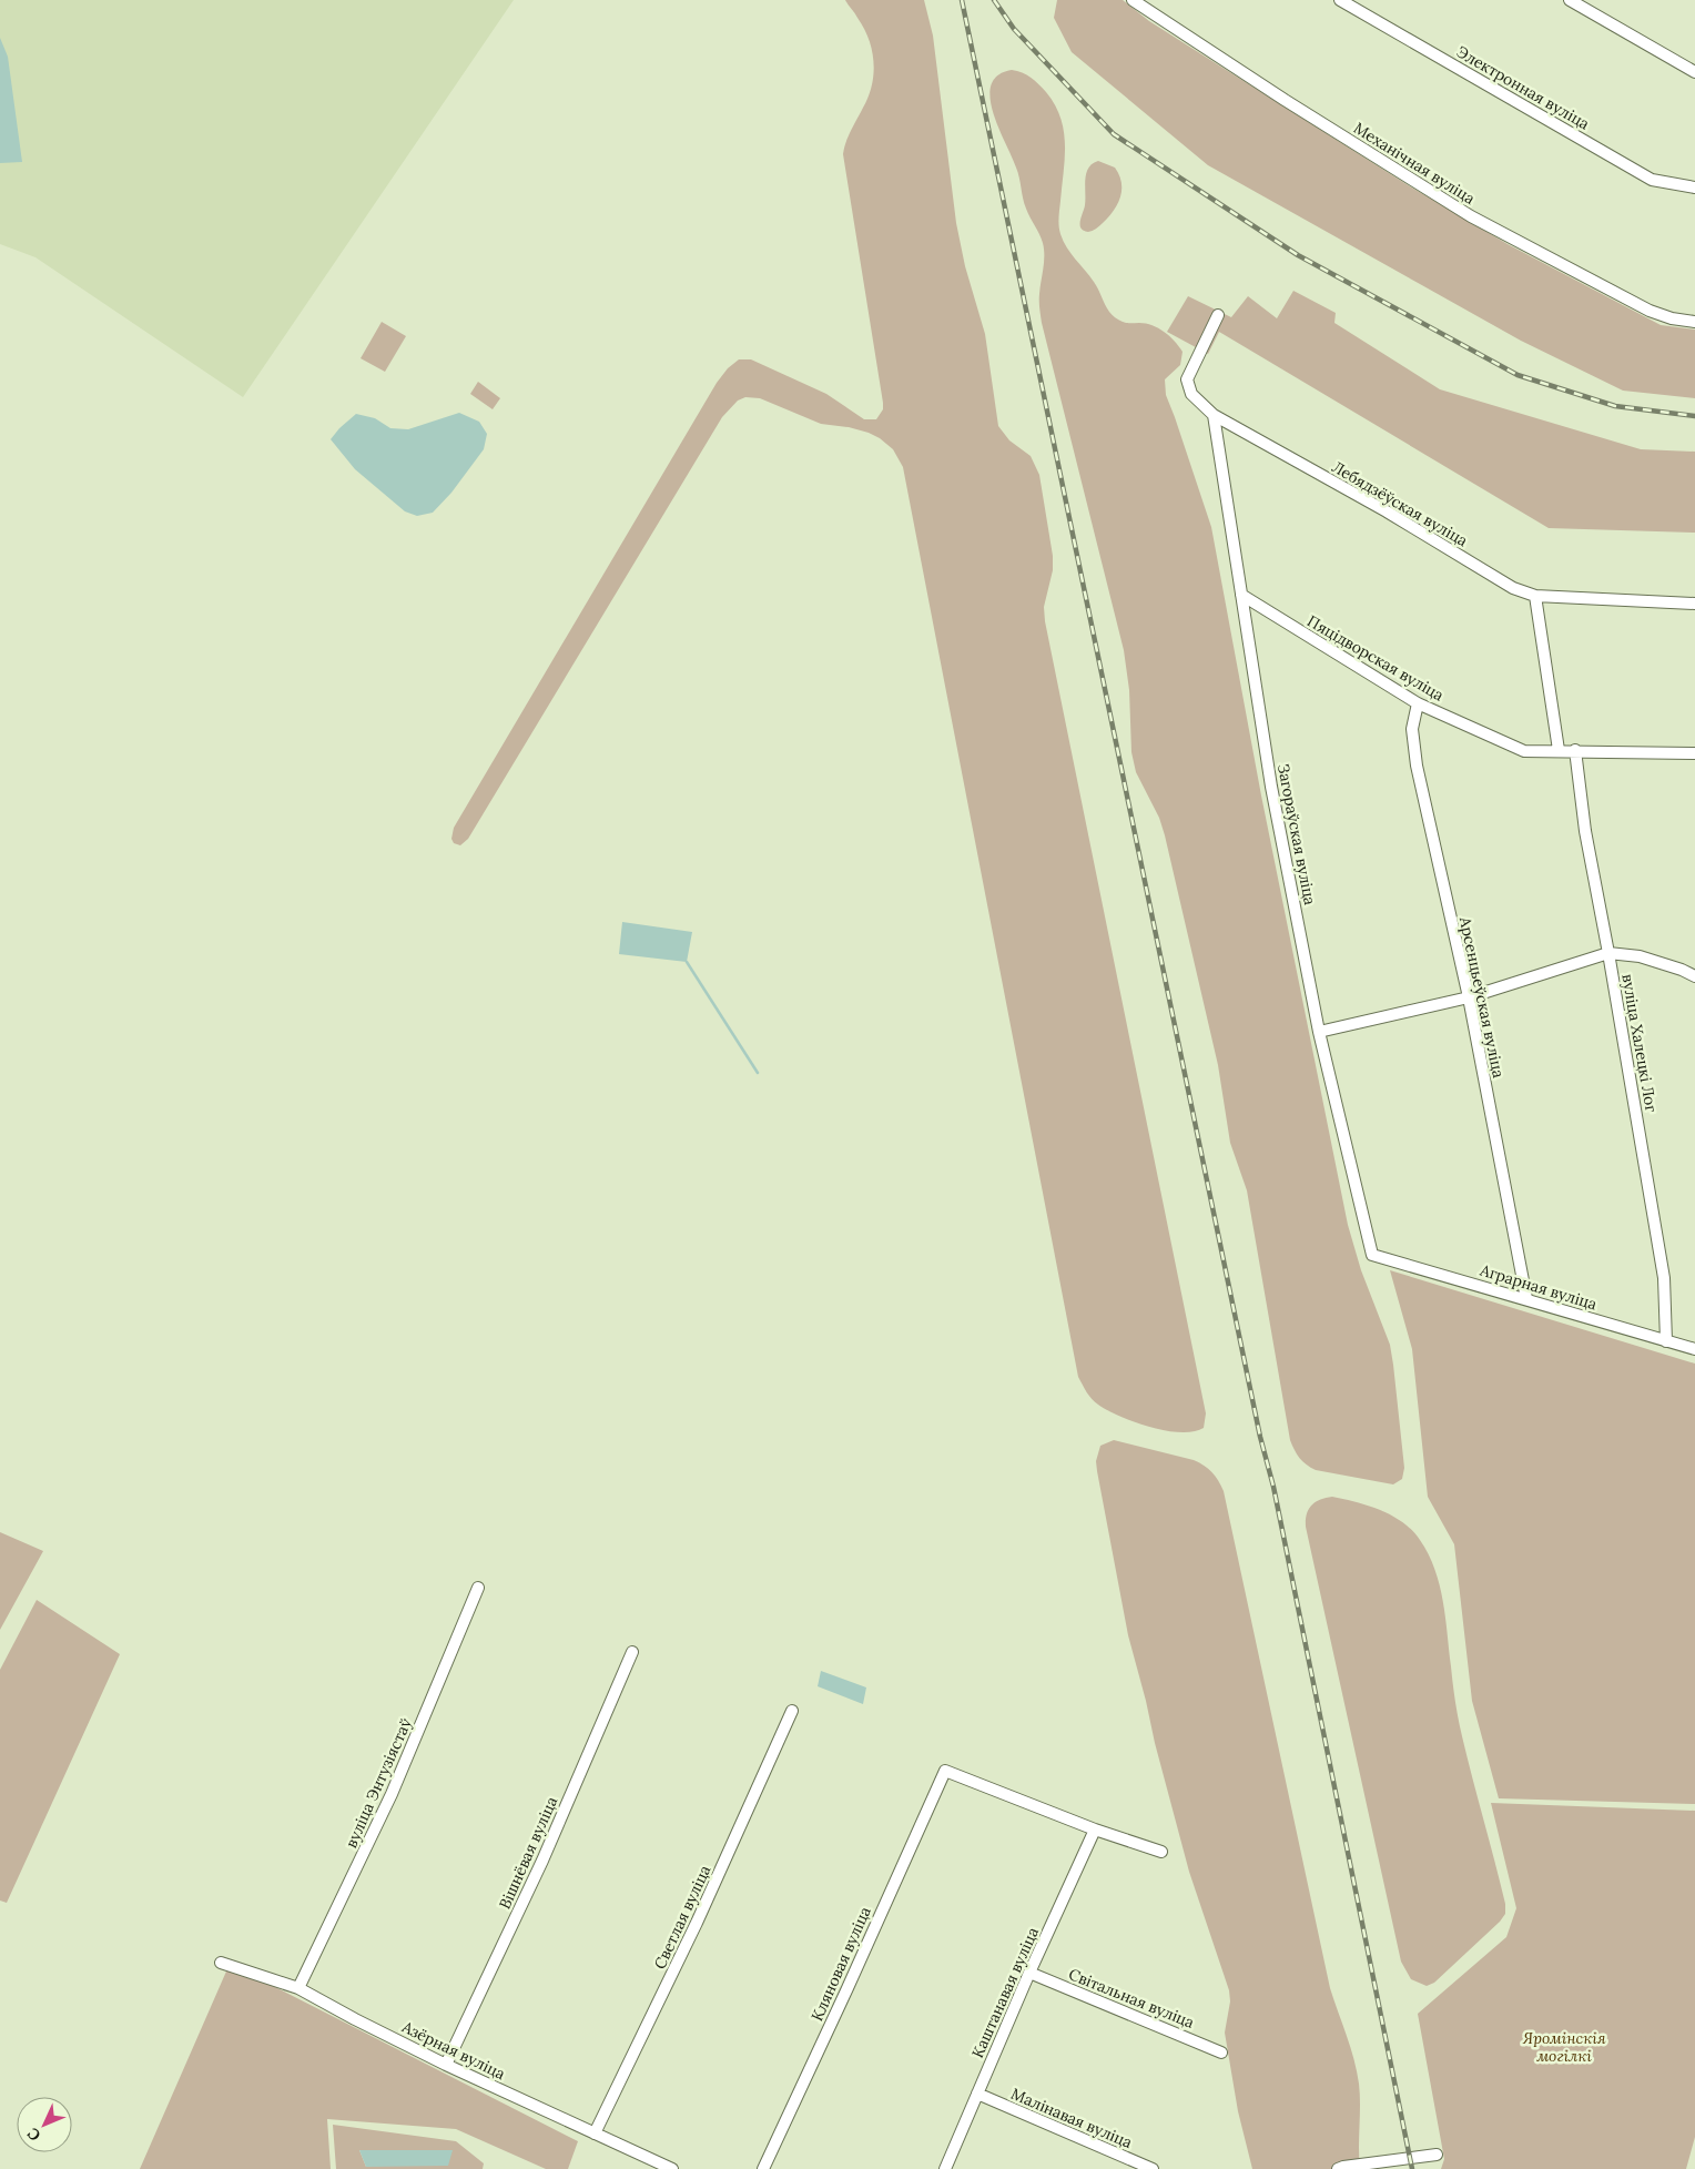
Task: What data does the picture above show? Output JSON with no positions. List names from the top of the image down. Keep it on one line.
{"streets":{"street":["Электронная вуліца","Механічная вуліца","Лебядзёўская вуліца","Пяцідворская вуліца","Загораўская вуліца","Арсенцьеўская вуліца","вуліца Халецкі Лог","Аграрная вуліца","вуліца Энтузіястаў","Вішнёвая вуліца","Светлая вуліца","Кляновая вуліца","Каштанавая вуліца","Світальная вуліца","Азёрная вуліца","Малінавая вуліца"]},"crossings":[["Лебядзёўская вуліца","Загораўская вуліца"],["Пяцідворская вуліца","Загораўская вуліца"],["Пяцідворская вуліца","Арсенцьеўская вуліца"],["Пяцідворская вуліца","вуліца Халецкі Лог"],["Загораўская вуліца","Аграрная вуліца"],["Арсенцьеўская вуліца","Аграрная вуліца"],["вуліца Халецкі Лог","Аграрная вуліца"],["вуліца Энтузіястаў","Азёрная вуліца"],["Вішнёвая вуліца","Азёрная вуліца"],["Светлая вуліца","Азёрная вуліца"],["Кляновая вуліца","Каштанавая вуліца"],["Каштанавая вуліца","Світальная вуліца"],["Каштанавая вуліца","Малінавая вуліца"]],"parks":["Яромінскія могілкі"],"north":"bottom left"}
